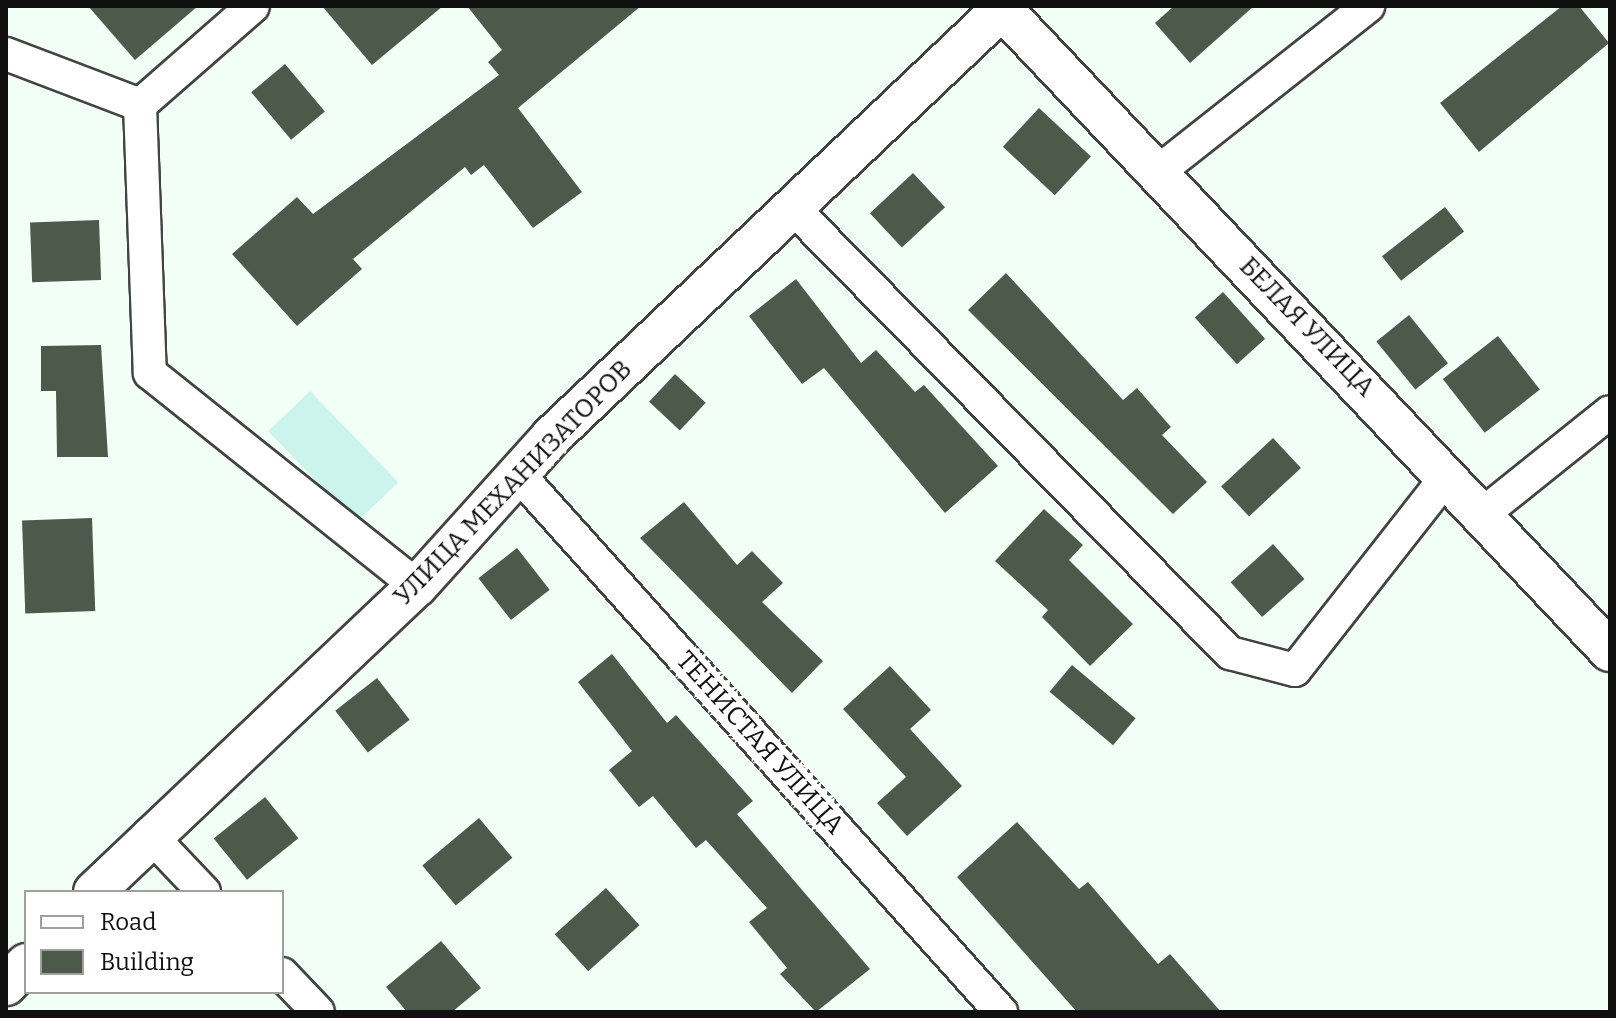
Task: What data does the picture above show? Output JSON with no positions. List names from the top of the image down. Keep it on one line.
{"streets":{"street":["БЕЛАЯ УЛИЦА","УЛИЦА МЕХАНИЗАТОРОВ","ТЕНИСТАЯ УЛИЦА"]},"crossings":[["БЕЛАЯ УЛИЦА","УЛИЦА МЕХАНИЗАТОРОВ"],["УЛИЦА МЕХАНИЗАТОРОВ","ТЕНИСТАЯ УЛИЦА"]],"legend":["Road","Building"]}
